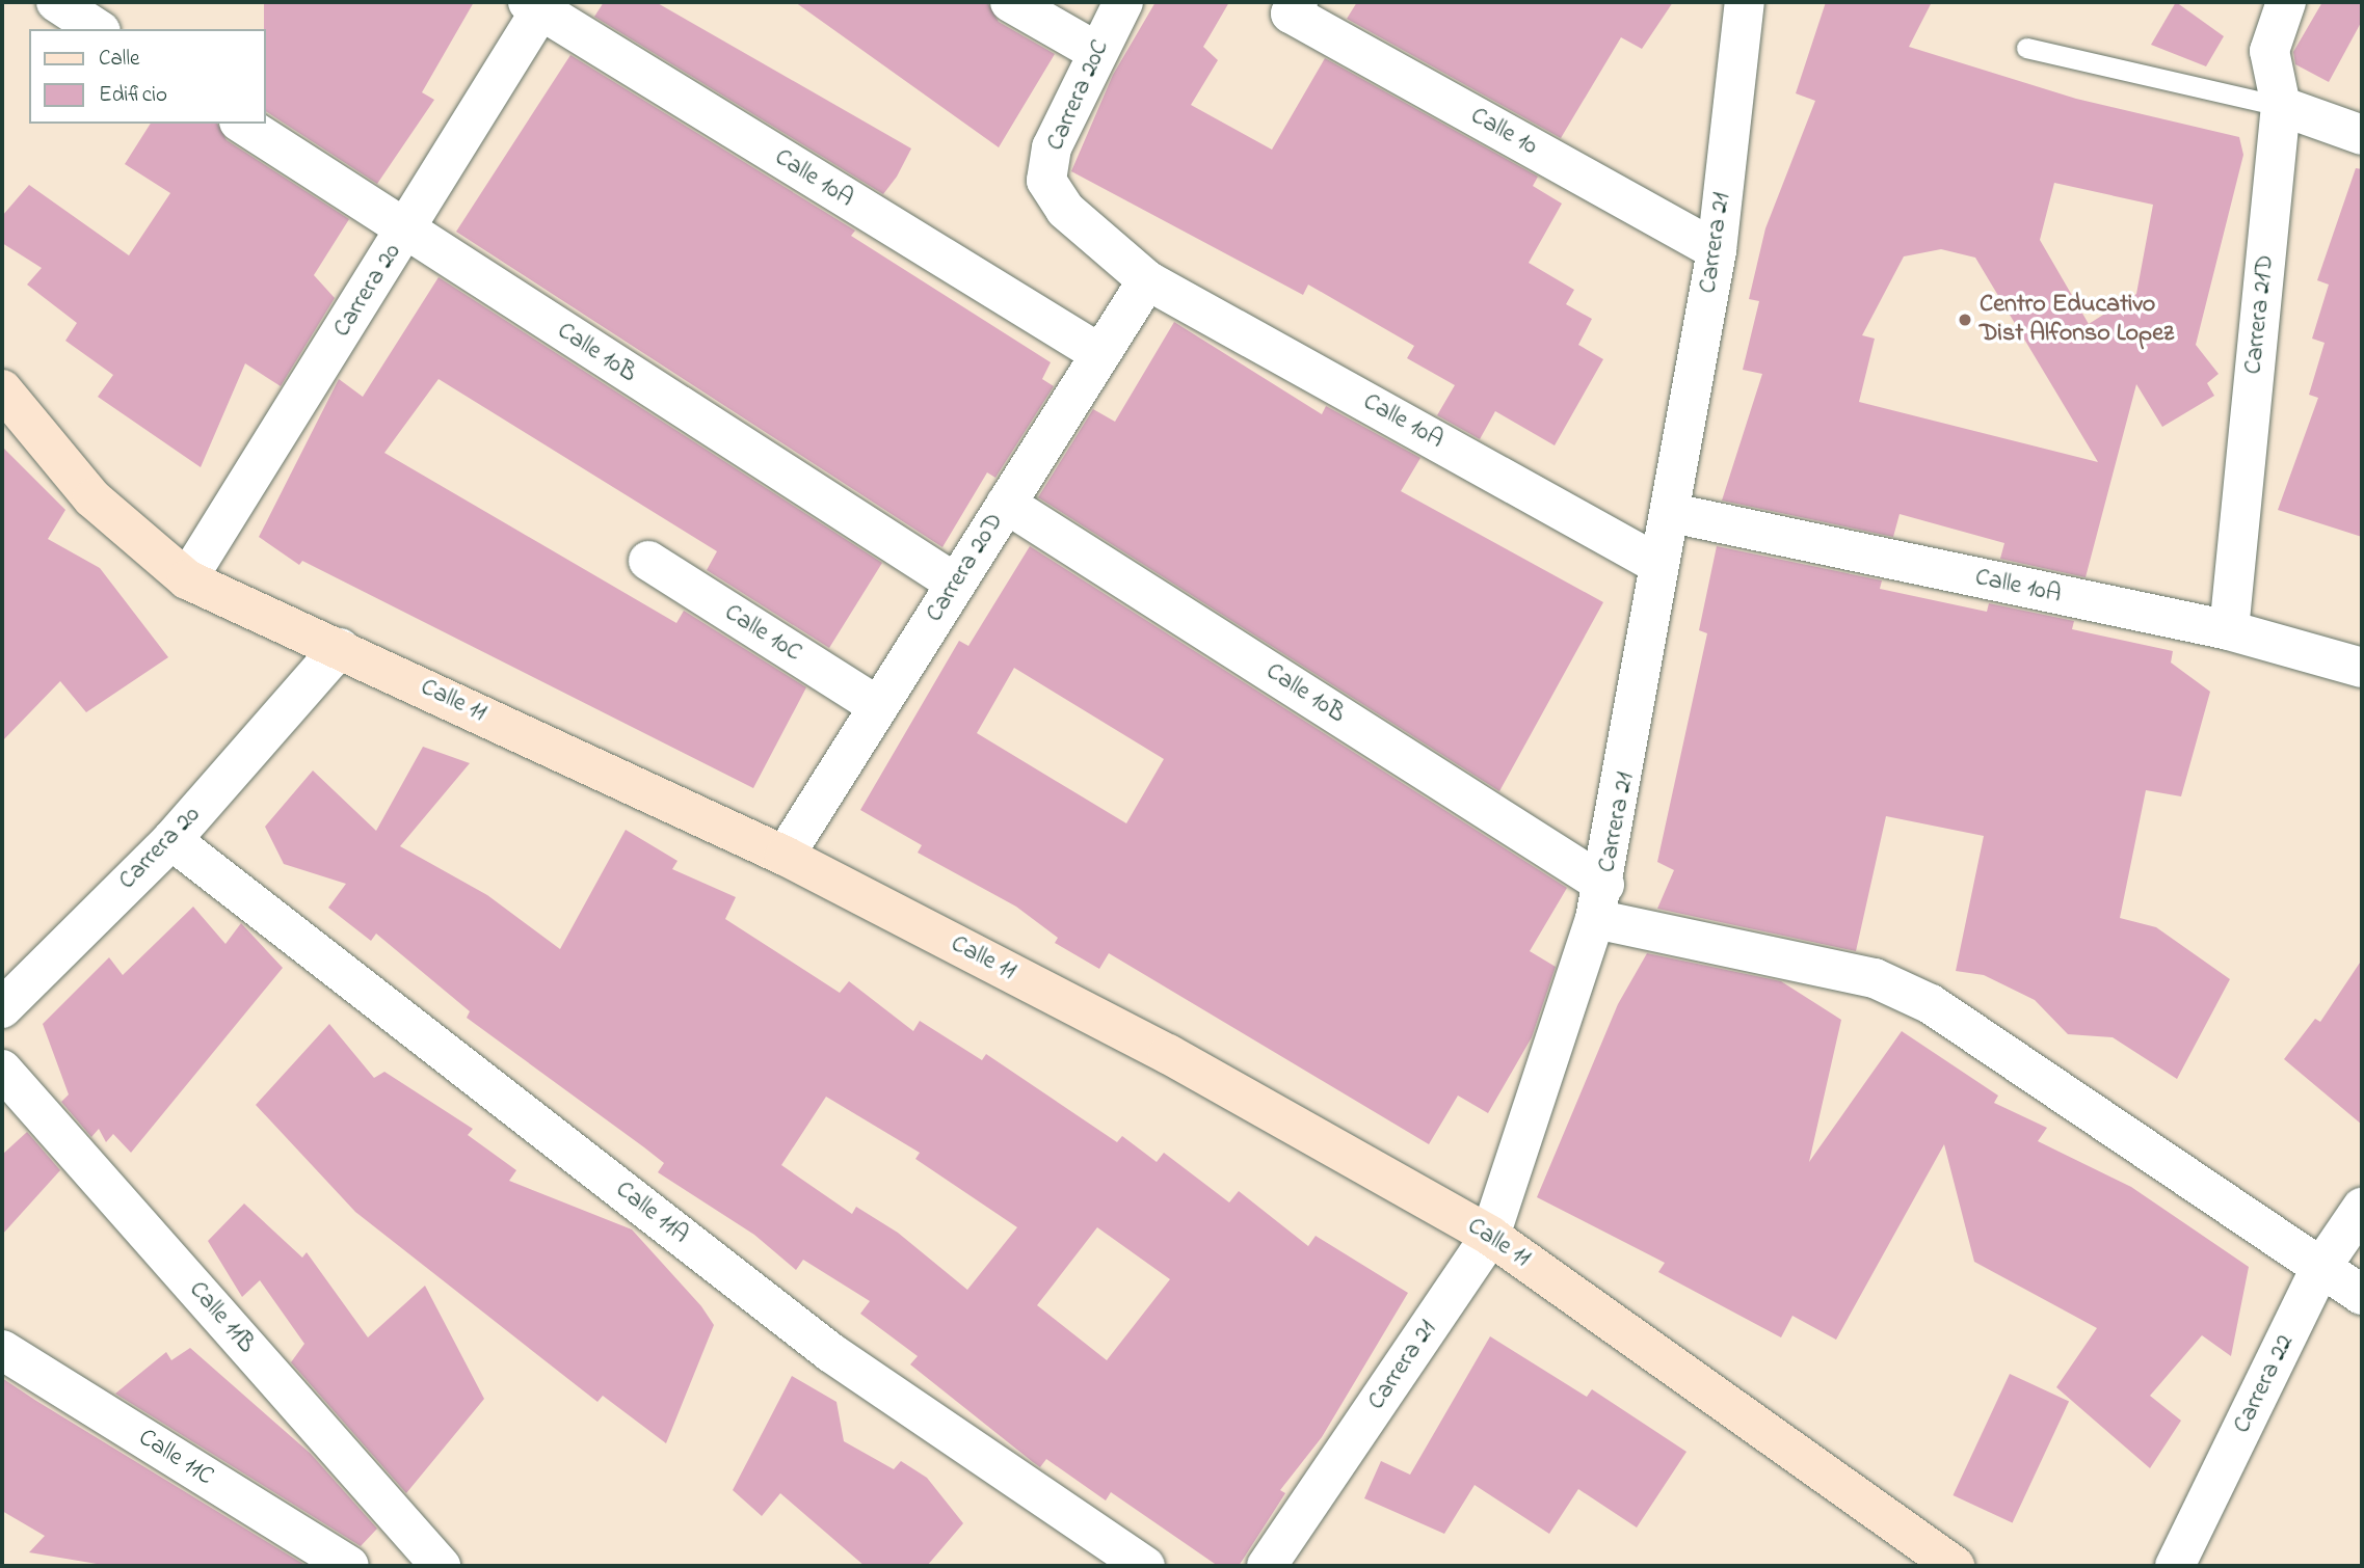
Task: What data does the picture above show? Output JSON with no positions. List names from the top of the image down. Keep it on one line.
{"streets":{"street":["Carrera 20C","Calle 10","Calle 10A","Carrera 21","Carrera 20","Carrera 21D","Calle 10B","Carrera 20D","Calle 10C","Calle 11","Calle 11A","Calle 11B","Carrera 22","Calle 11C"]},"crossings":[["Carrera 20C","Calle 10A"],["Carrera 20C","Carrera 20D"],["Calle 10","Carrera 21"],["Calle 10A","Carrera 21"],["Calle 10A","Carrera 20"],["Calle 10A","Carrera 21D"],["Calle 10A","Carrera 20D"],["Carrera 21","Calle 10B"],["Carrera 21","Calle 11"],["Carrera 20","Calle 10B"],["Carrera 20","Calle 11"],["Carrera 20","Calle 11A"],["Calle 10B","Carrera 20D"],["Carrera 20D","Calle 10C"],["Carrera 20D","Calle 11"]],"places":["Centro Educativo Dist Alfonso Lopez"],"legend":["Calle","Edificio"]}
